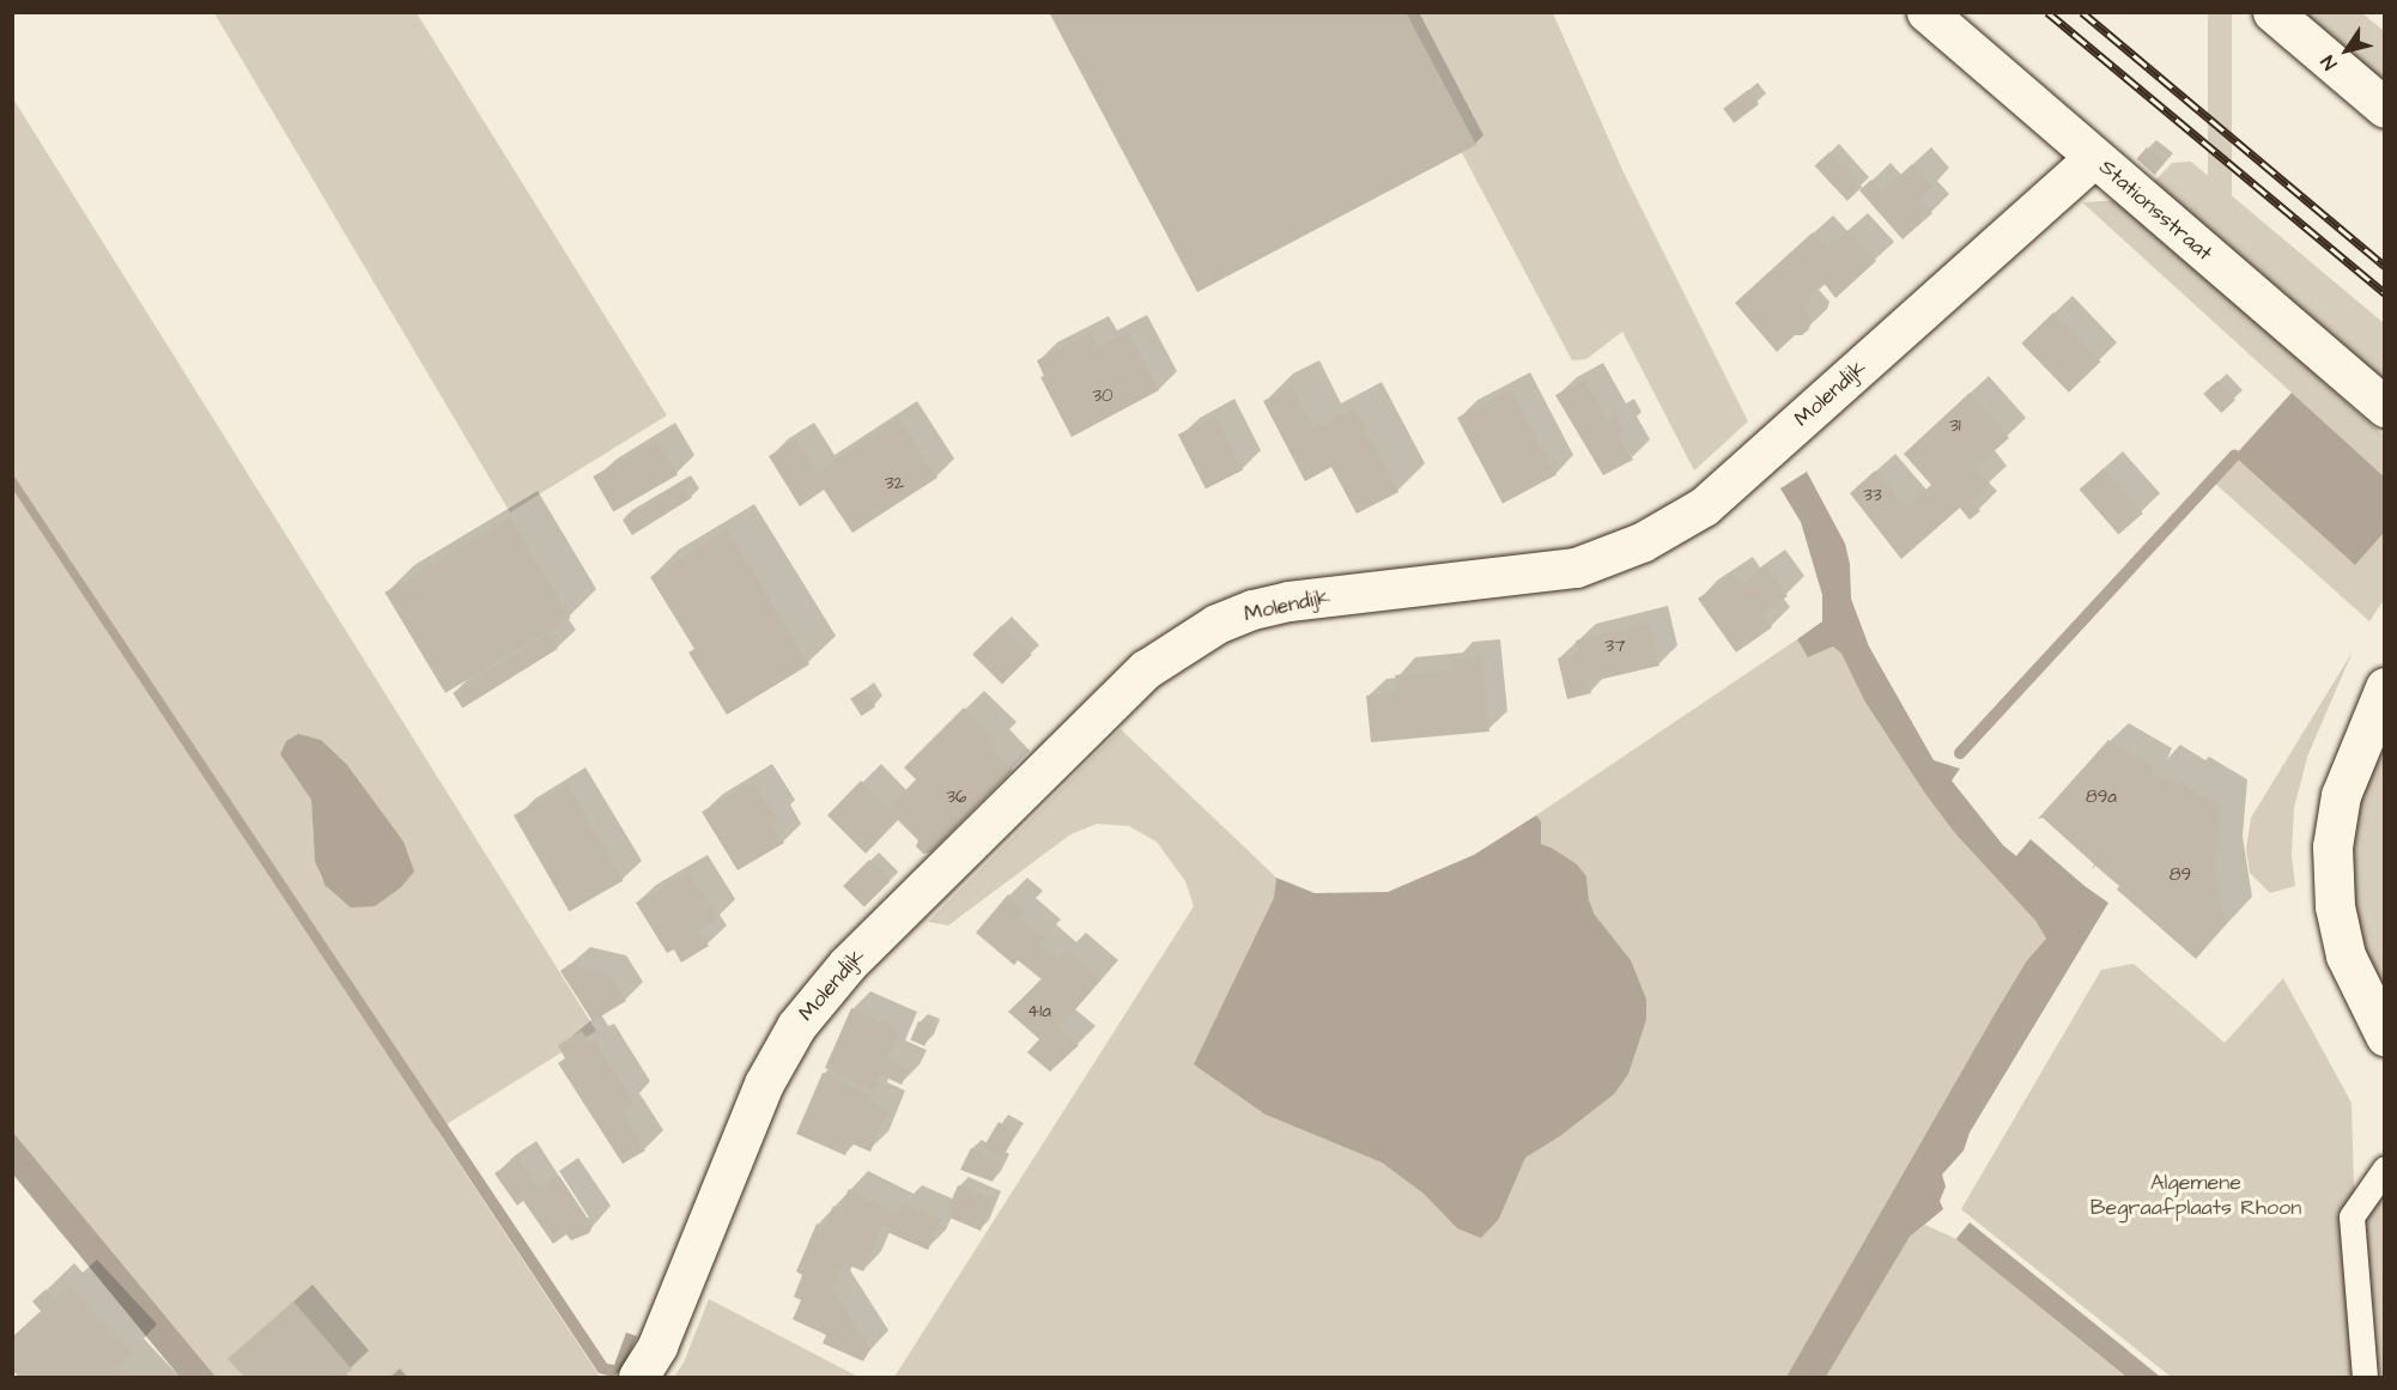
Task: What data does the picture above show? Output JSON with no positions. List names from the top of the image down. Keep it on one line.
{"streets":{"street":["Stationsstraat","Molendijk"]},"crossings":[["Stationsstraat","Molendijk"]],"parks":["Algemene Begraafplaats Rhoon"],"house_numbers":["30","31","32","33","37","36","89a","89","41a"],"north":"bottom left"}
